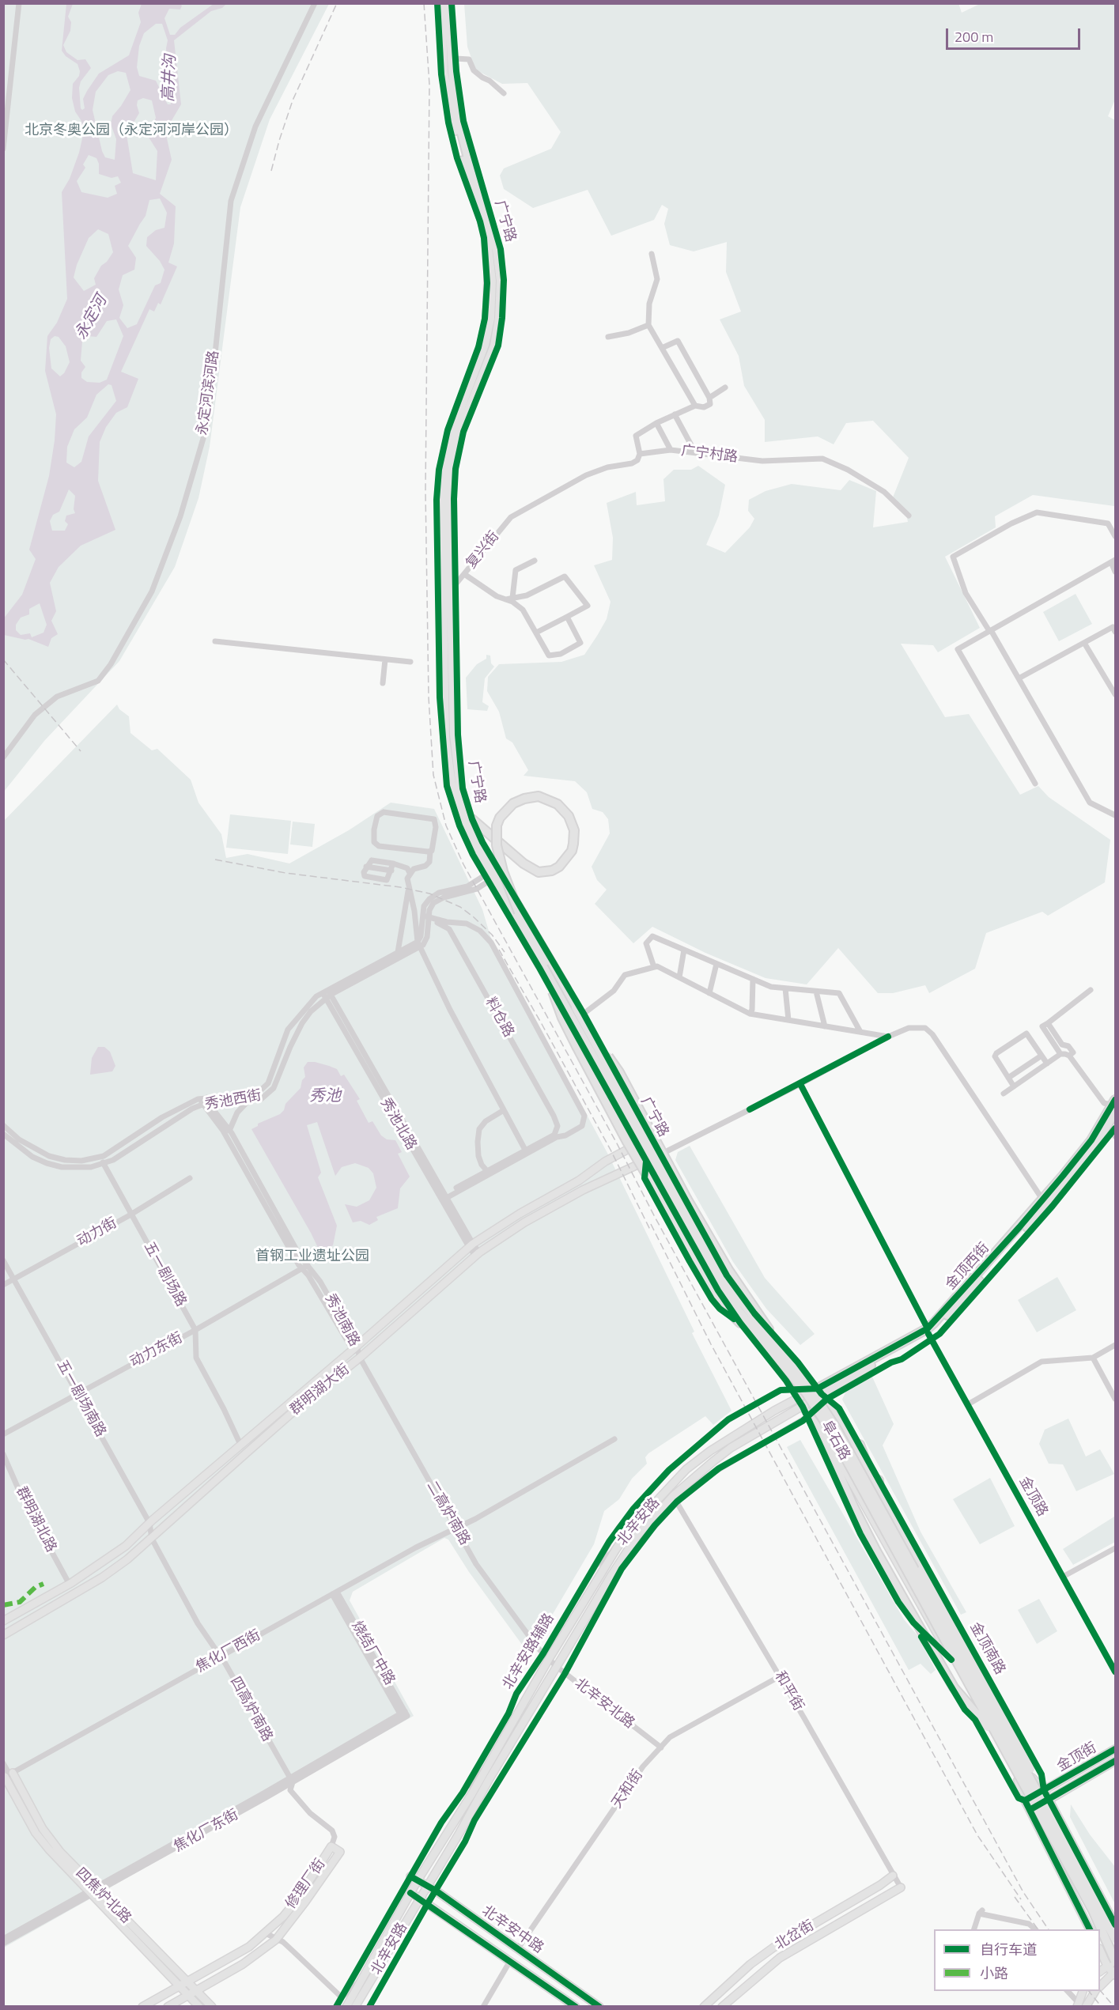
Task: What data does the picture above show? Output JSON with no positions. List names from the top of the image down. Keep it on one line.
{"streets":{"highway":["金顶西街","阜石路"],"main road":["群明湖大街","北辛安路","金顶南路","金顶街","修理厂街","四焦炉北路","北辛安中路","北岔街"],"street":["广宁路","永定河滨河路","广宁村路","复兴街","料仓路","秀池西街","秀池北路","动力街","五一剧场路","秀池南路","动力东街","五一剧场南路","金顶路","二高炉南路","群明湖北路","焦化厂西街","北辛安路辅路","烧结厂中路","和平街","北辛安北路","四高炉南路","天和街","焦化厂东街"]},"crossings":[["广宁路","复兴街"],["广宁路","金顶西街"],["广宁路","群明湖大街"],["广宁路","阜石路"],["广宁路","北辛安路"],["广宁路","金顶南路"],["广宁路","北辛安路辅路"],["广宁村路","复兴街"],["秀池西街","秀池北路"],["秀池西街","五一剧场路"],["秀池西街","秀池南路"],["秀池北路","群明湖大街"],["动力街","五一剧场路"],["动力街","五一剧场南路"],["金顶西街","金顶路"],["金顶西街","北辛安路"],["金顶西街","金顶南路"],["金顶西街","北辛安路辅路"],["五一剧场路","动力东街"],["五一剧场路","群明湖大街"],["秀池南路","动力东街"],["秀池南路","群明湖大街"],["秀池南路","二高炉南路"],["动力东街","五一剧场南路"],["群明湖大街","五一剧场南路"],["群明湖大街","二高炉南路"],["群明湖大街","群明湖北路"],["群明湖大街","四高炉南路"],["五一剧场南路","四高炉南路"],["阜石路","金顶南路"],["阜石路","金顶街"],["二高炉南路","北辛安路"],["二高炉南路","焦化厂西街"],["二高炉南路","北辛安路辅路"],["二高炉南路","北辛安北路"],["北辛安路","金顶南路"],["北辛安路","北辛安路辅路"],["北辛安路","和平街"],["北辛安路","北辛安北路"],["北辛安路","北辛安中路"],["金顶南路","北辛安路辅路"],["金顶南路","金顶街"],["焦化厂西街","烧结厂中路"],["焦化厂西街","四高炉南路"],["焦化厂西街","四焦炉北路"],["北辛安路辅路","北辛安中路"],["烧结厂中路","焦化厂东街"],["和平街","天和街"],["和平街","北岔街"],["北辛安北路","天和街"],["四高炉南路","焦化厂东街"],["四高炉南路","修理厂街"],["天和街","北辛安中路"],["焦化厂东街","四焦炉北路"],["修理厂街","四焦炉北路"]],"water":["高井沟","永定河","秀池"],"parks":["北京冬奥公园（永定河河岸公园）","首钢工业遗址公园"],"legend":["自行车道","小路"],"scale_bar":"200 m"}
